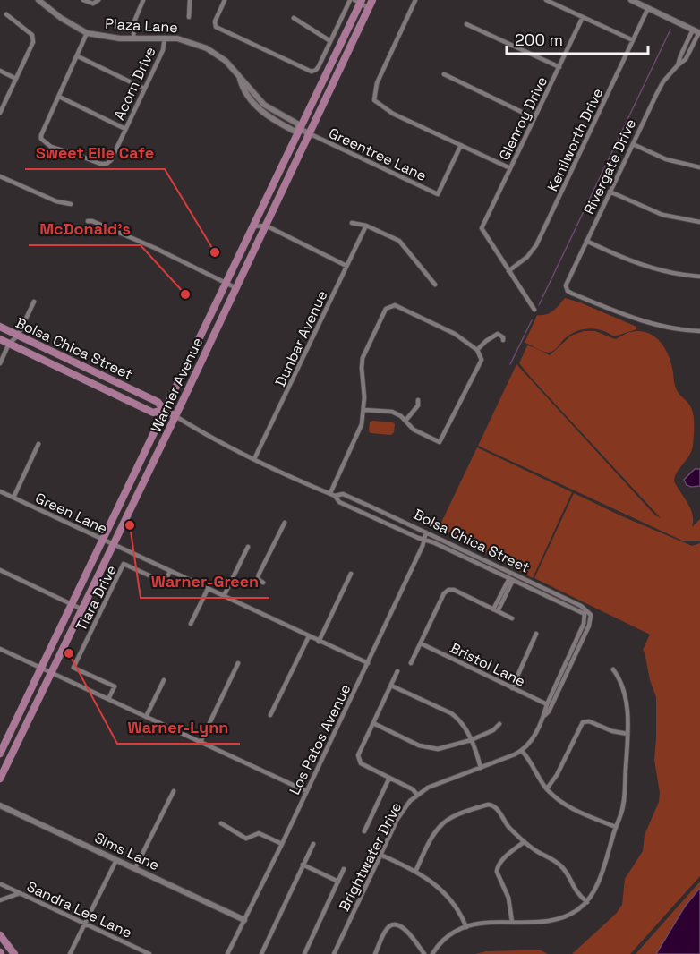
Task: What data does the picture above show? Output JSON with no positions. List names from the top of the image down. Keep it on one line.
{"streets":{"main road":["Bolsa Chica Street","Warner Avenue"],"street":["Plaza Lane","Acorn Drive","Glenroy Drive","Kenilworth Drive","Greentree Lane","Rivergate Drive","Dunbar Avenue","Green Lane","Tiara Drive","Bristol Lane","Los Patos Avenue","Sims Lane","Brightwater Drive","Sandra Lee Lane"]},"crossings":[["Plaza Lane","Acorn Drive"],["Plaza Lane","Greentree Lane"],["Plaza Lane","Warner Avenue"],["Glenroy Drive","Kenilworth Drive"],["Greentree Lane","Warner Avenue"],["Dunbar Avenue","Bolsa Chica Street"],["Bolsa Chica Street","Warner Avenue"],["Bolsa Chica Street","Bristol Lane"],["Bolsa Chica Street","Los Patos Avenue"],["Warner Avenue","Green Lane"],["Green Lane","Tiara Drive"],["Green Lane","Los Patos Avenue"],["Los Patos Avenue","Sims Lane"]],"places":["Sweet Elle Cafe","McDonald's","Warner-Green","Warner-Lynn"],"scale_bar":"200 m"}
